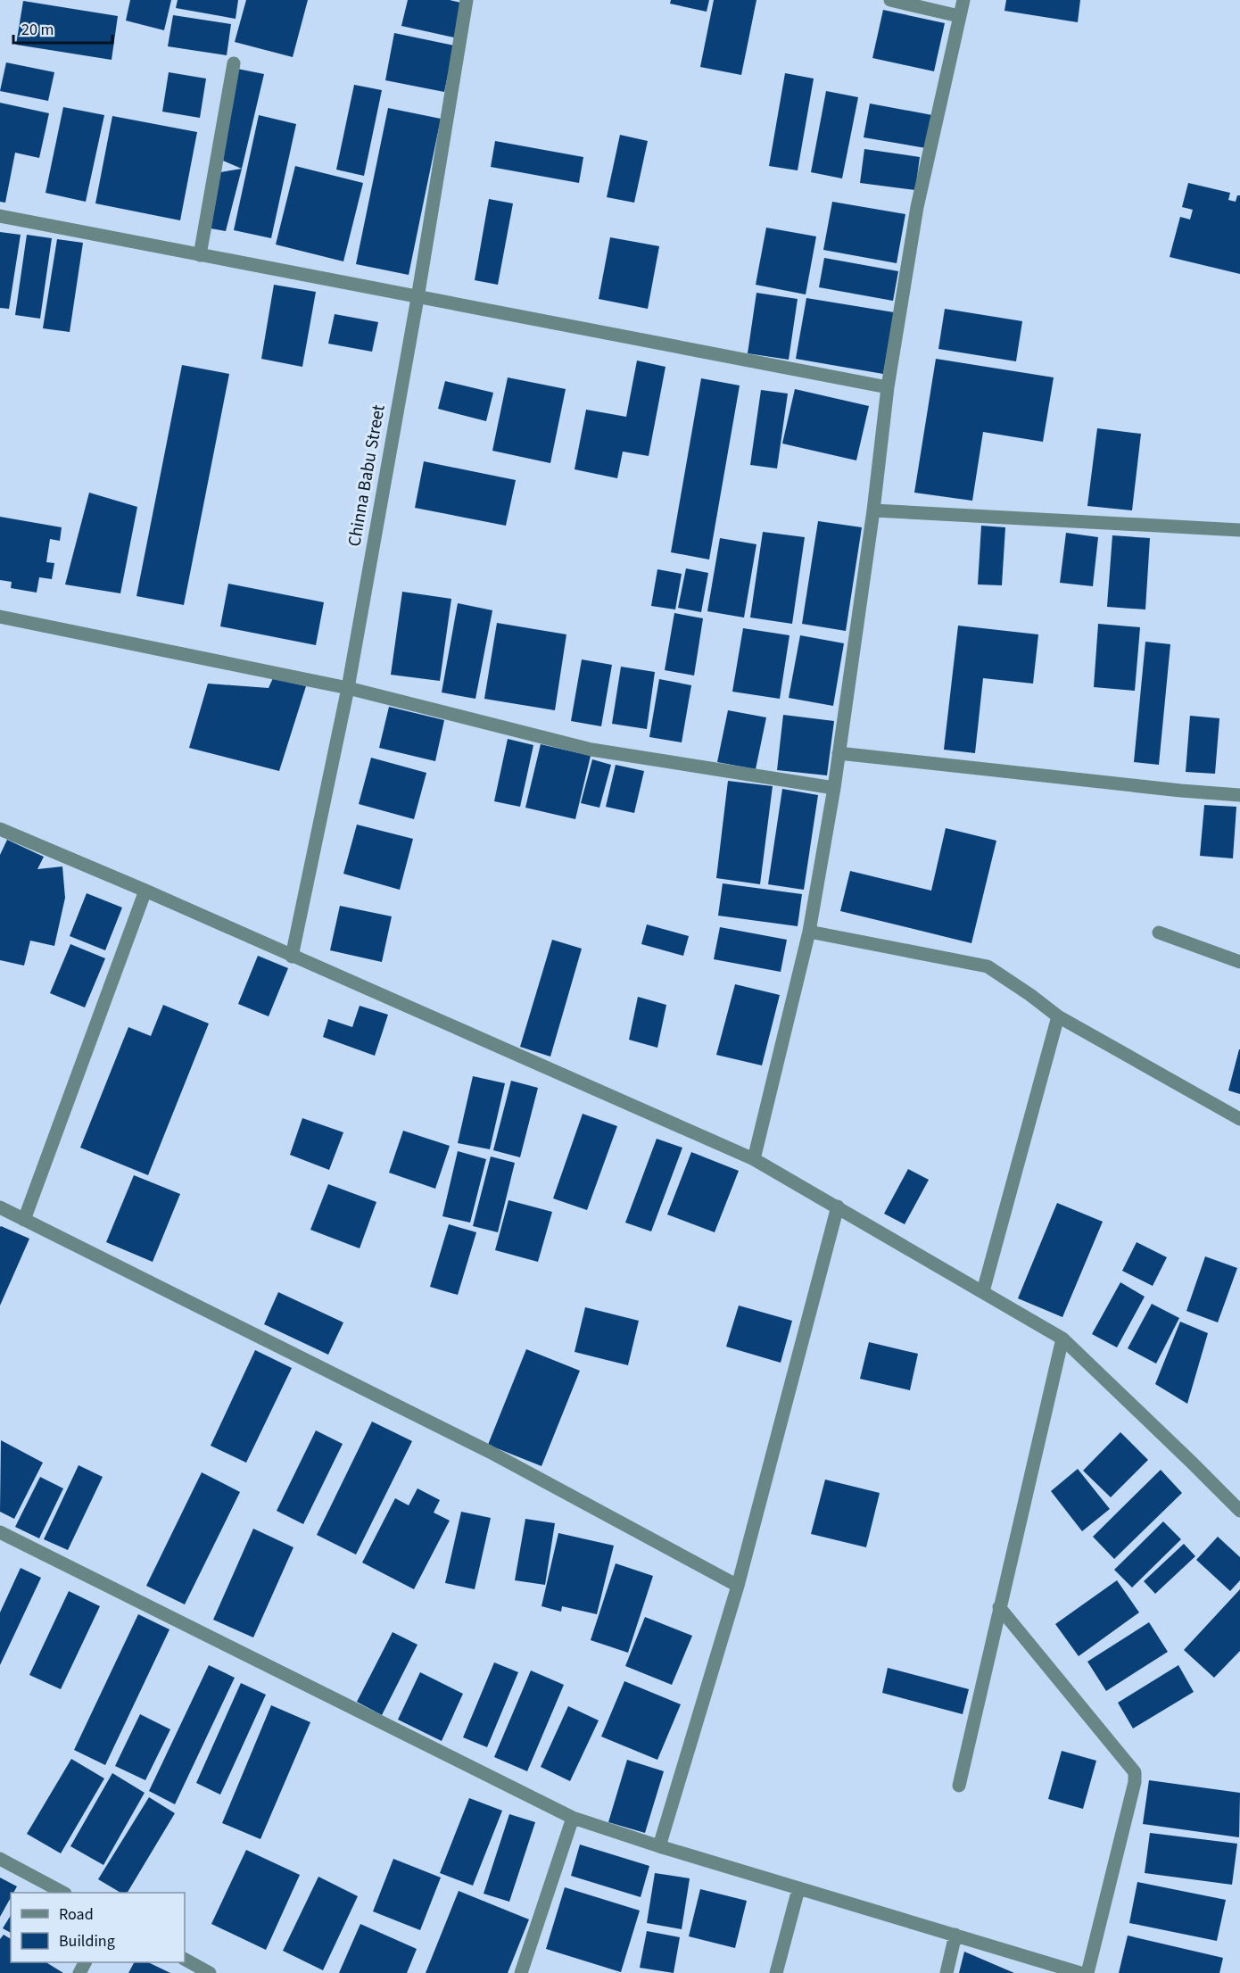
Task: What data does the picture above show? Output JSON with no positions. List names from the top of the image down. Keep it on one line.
{"streets":{"street":["Chinna Babu Street"]},"legend":["Road","Building"],"scale_bar":"20 m"}
